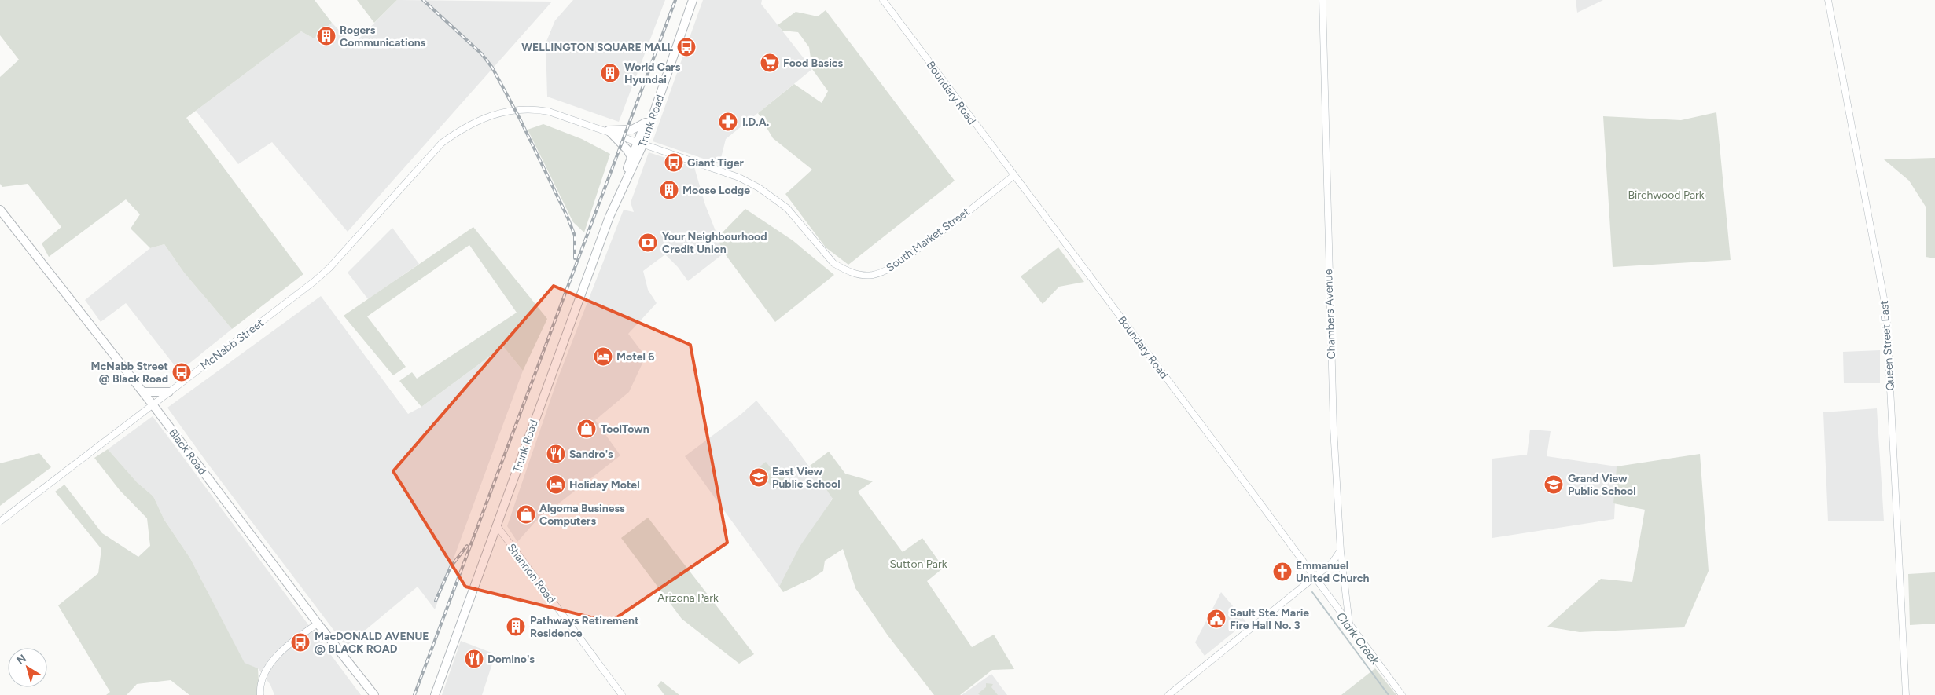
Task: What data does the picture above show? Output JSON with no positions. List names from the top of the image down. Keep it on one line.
{"streets":{"highway":["Trunk Road","Black Road"],"main road":["Boundary Road","South Market Street","Chambers Avenue","McNabb Street","Queen Street East","Shannon Road"]},"crossings":[["Boundary Road","South Market Street"],["Boundary Road","Chambers Avenue"],["Trunk Road","South Market Street"],["Trunk Road","Shannon Road"],["South Market Street","McNabb Street"],["McNabb Street","Black Road"]],"water":["Clark Creek"],"parks":["Birchwood Park","Sutton Park","Arizona Park"],"places":{"building":["Rogers Communications","World Cars Hyundai","Moose Lodge","Pathways Retirement Residence"],"bus stop":["WELLINGTON SQUARE MALL","Giant Tiger","McNabb Street @ Black Road","MacDONALD AVENUE @ BLACK ROAD"],"supermarket":["Food Basics"],"pharmacy":["I.D.A."],"bank":["Your Neighbourhood Credit Union"],"hotel":["Motel 6","Holiday Motel"],"shop":["ToolTown","Algoma Business Computers"],"restaurant":["Sandro's","Domino's"],"school or university":["East View Public School","Grand View Public School"],"church":["Emmanuel United Church"],"public building":["Sault Ste. Marie Fire Hall No. 3"]},"north":"top left"}
